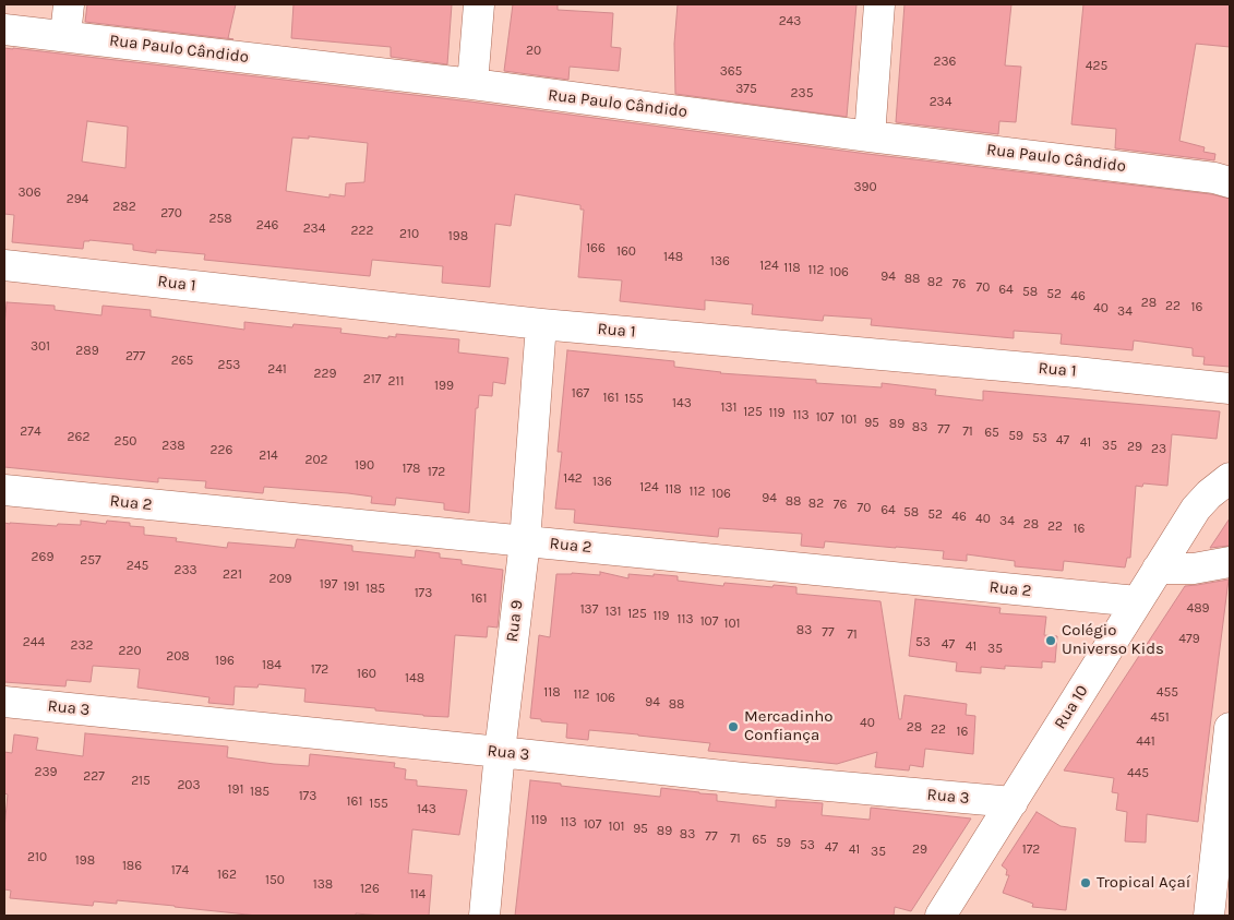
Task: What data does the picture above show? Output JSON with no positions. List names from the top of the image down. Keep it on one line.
{"streets":{"street":["Rua Paulo Cândido","Rua 1","Rua 2","Rua 9","Rua 10","Rua 3"]},"crossings":[["Rua 1","Rua 9"],["Rua 2","Rua 9"],["Rua 2","Rua 10"],["Rua 9","Rua 3"],["Rua 10","Rua 3"]],"places":["Colégio Universo Kids","Mercadinho Confiança","Tropical Açaí"],"house_numbers":["243","20","236","425","365","375","235","234","390","306","294","282","270","258","246","234","222","210","198","166","160","148","136","124","118","112","106","94","88","82","76","70","64","58","52","46","28","22","16","40","34","301","289","277","265","253","241","229","217","211","199","167","161","155","143","131","125","119","113","107","101","95","89","83","77","274","71","65","59","262","53","47","250","41","238","35","29","23","226","214","202","190","178","172","142","136","124","118","112","106","94","88","82","76","70","64","58","52","46","40","34","28","22","16","269","257","245","233","221","209","197","191","185","173","161","489","137","131","125","119","113","107","101","83","77","71","479","244","53","47","232","41","35","220","208","196","184","172","160","148","118","455","112","106","94","88","451","40","28","22","16","441","239","445","227","215","203","191","185","173","161","155","143","119","113","107","101","95","89","83","77","71","65","59","53","47","41","29","172","35","210","198","186","174","162","150","138","126","114"]}
